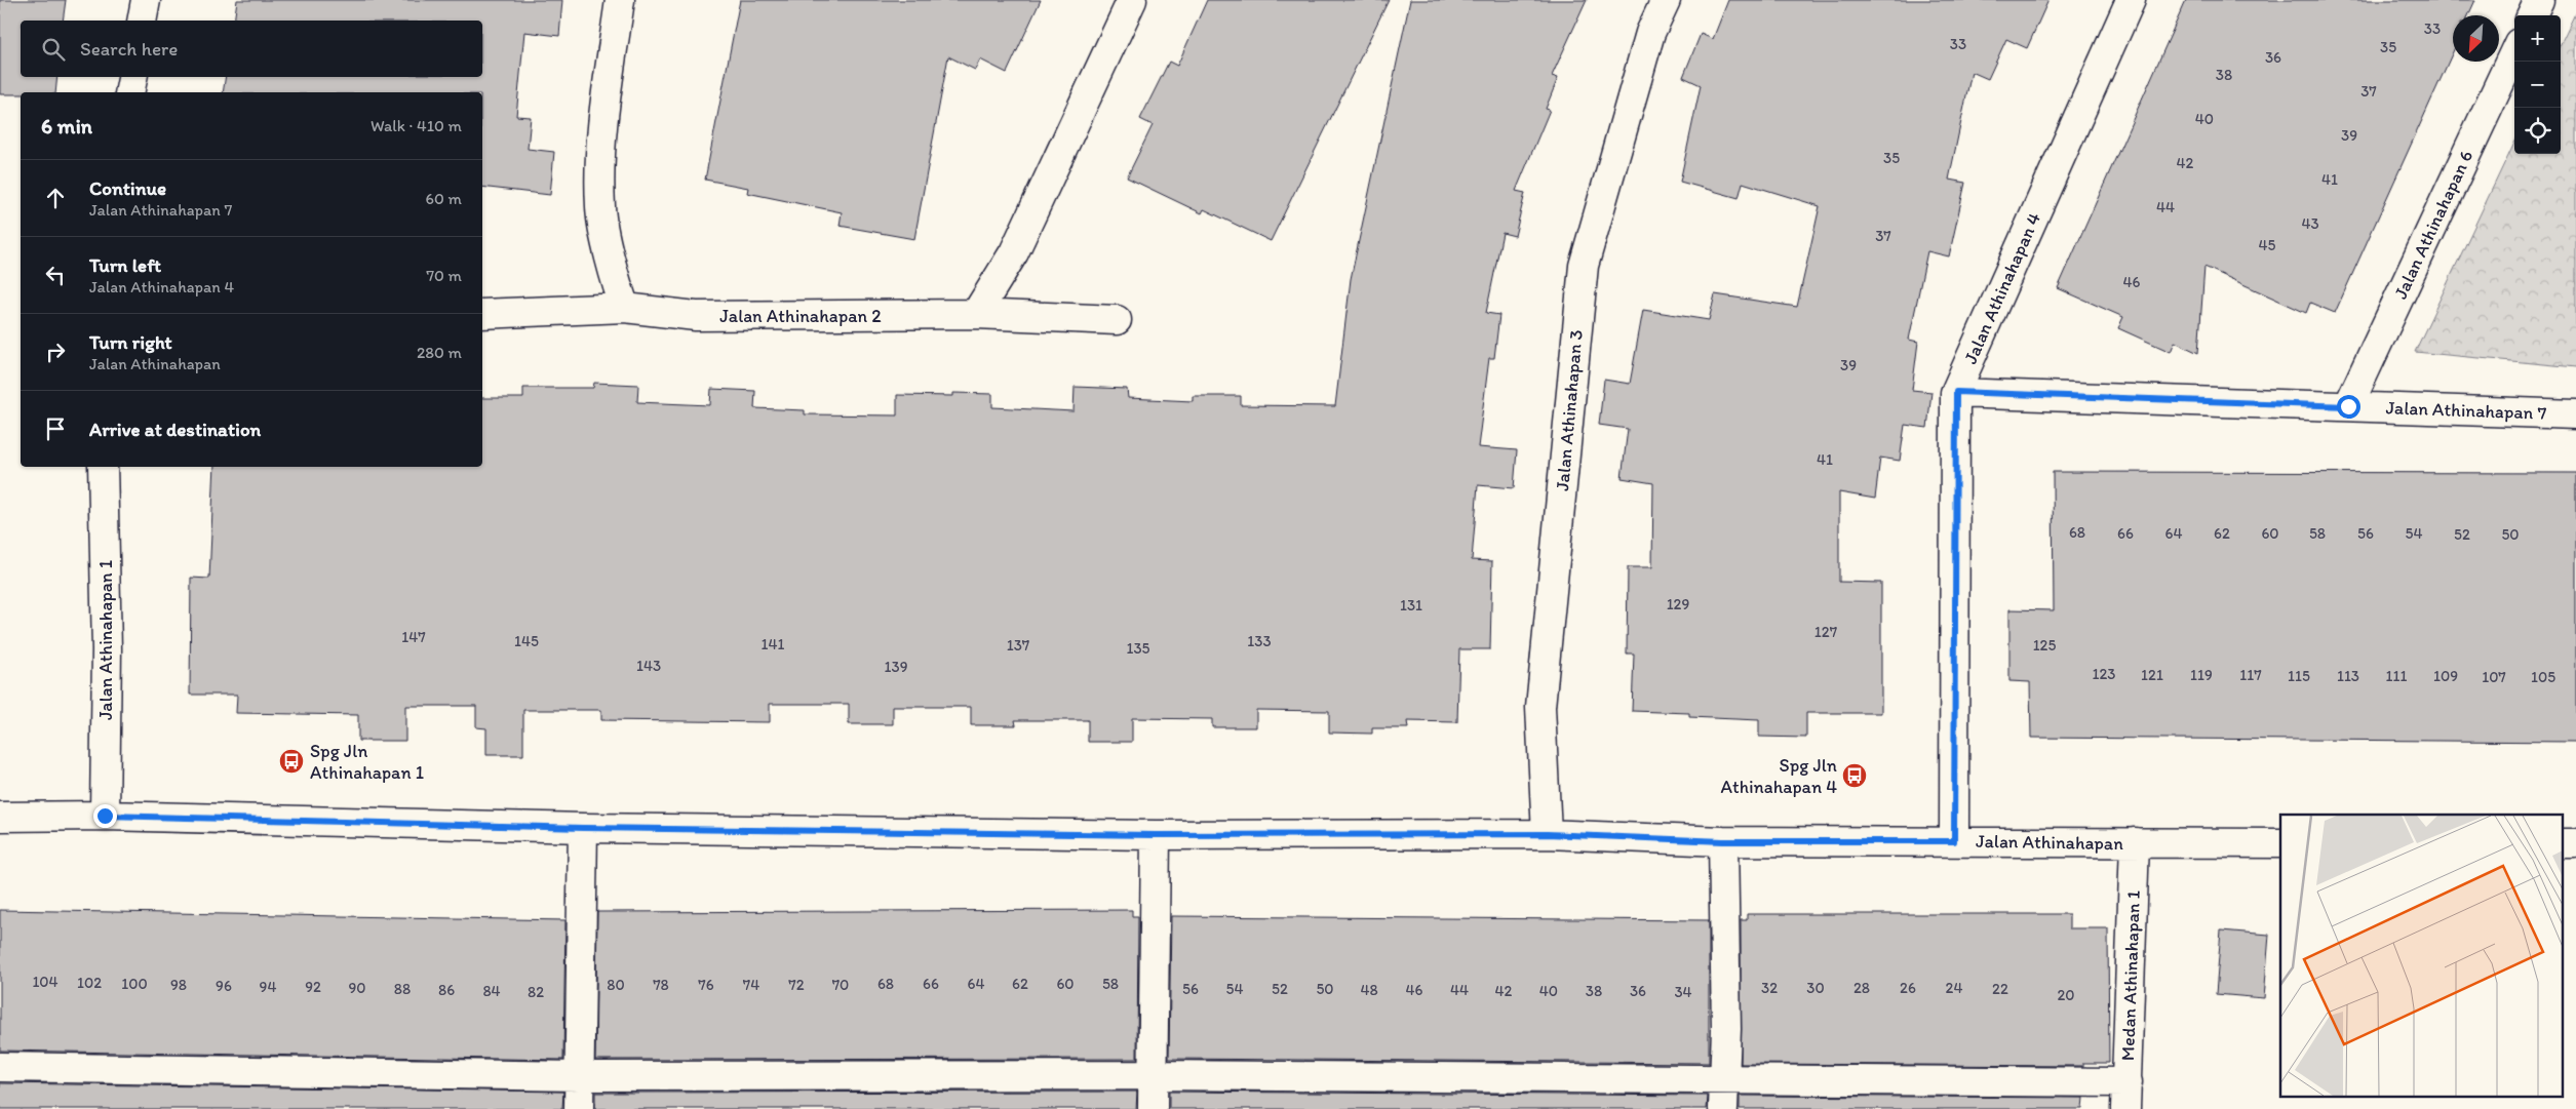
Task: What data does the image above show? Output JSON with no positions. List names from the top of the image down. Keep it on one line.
{"streets":{"street":["Jalan Athinahapan 6","Jalan Athinahapan 4","Jalan Athinahapan 2","Jalan Athinahapan 3","Jalan Athinahapan 7","Jalan Athinahapan 1","Jalan Athinahapan","Medan Athinahapan 1"]},"crossings":[["Jalan Athinahapan 6","Jalan Athinahapan 7"],["Jalan Athinahapan 4","Jalan Athinahapan 7"],["Jalan Athinahapan 4","Jalan Athinahapan"],["Jalan Athinahapan 3","Jalan Athinahapan"],["Jalan Athinahapan 1","Jalan Athinahapan"],["Jalan Athinahapan","Medan Athinahapan 1"]],"places":{"bus stop":["Spg Jln Athinahapan 1","Spg Jln Athinahapan 4"]},"house_numbers":["33","33","35","36","38","37","40","39","35","42","41","44","43","37","45","46","39","41","68","66","64","62","60","58","56","54","52","50","129","131","127","147","145","133","141","137","125","135","143","139","123","121","119","117","115","113","111","109","107","105","104","102","100","68","66","64","62","60","58","98","80","78","76","74","72","70","96","94","92","90","32","30","28","26","24","88","56","54","52","50","22","86","48","46","44","84","42","40","38","36","82","34","20"],"north":"bottom left","page":{"map_buttons":["+","−"],"search":"Search here","heading":["6 min","Walk · 410 m"],"list":[["Continue","Jalan Athinahapan 7","60 m"],["Turn left","Jalan Athinahapan 4","70 m"],["Turn right","Jalan Athinahapan","280 m"],"Arrive at destination"]}}
